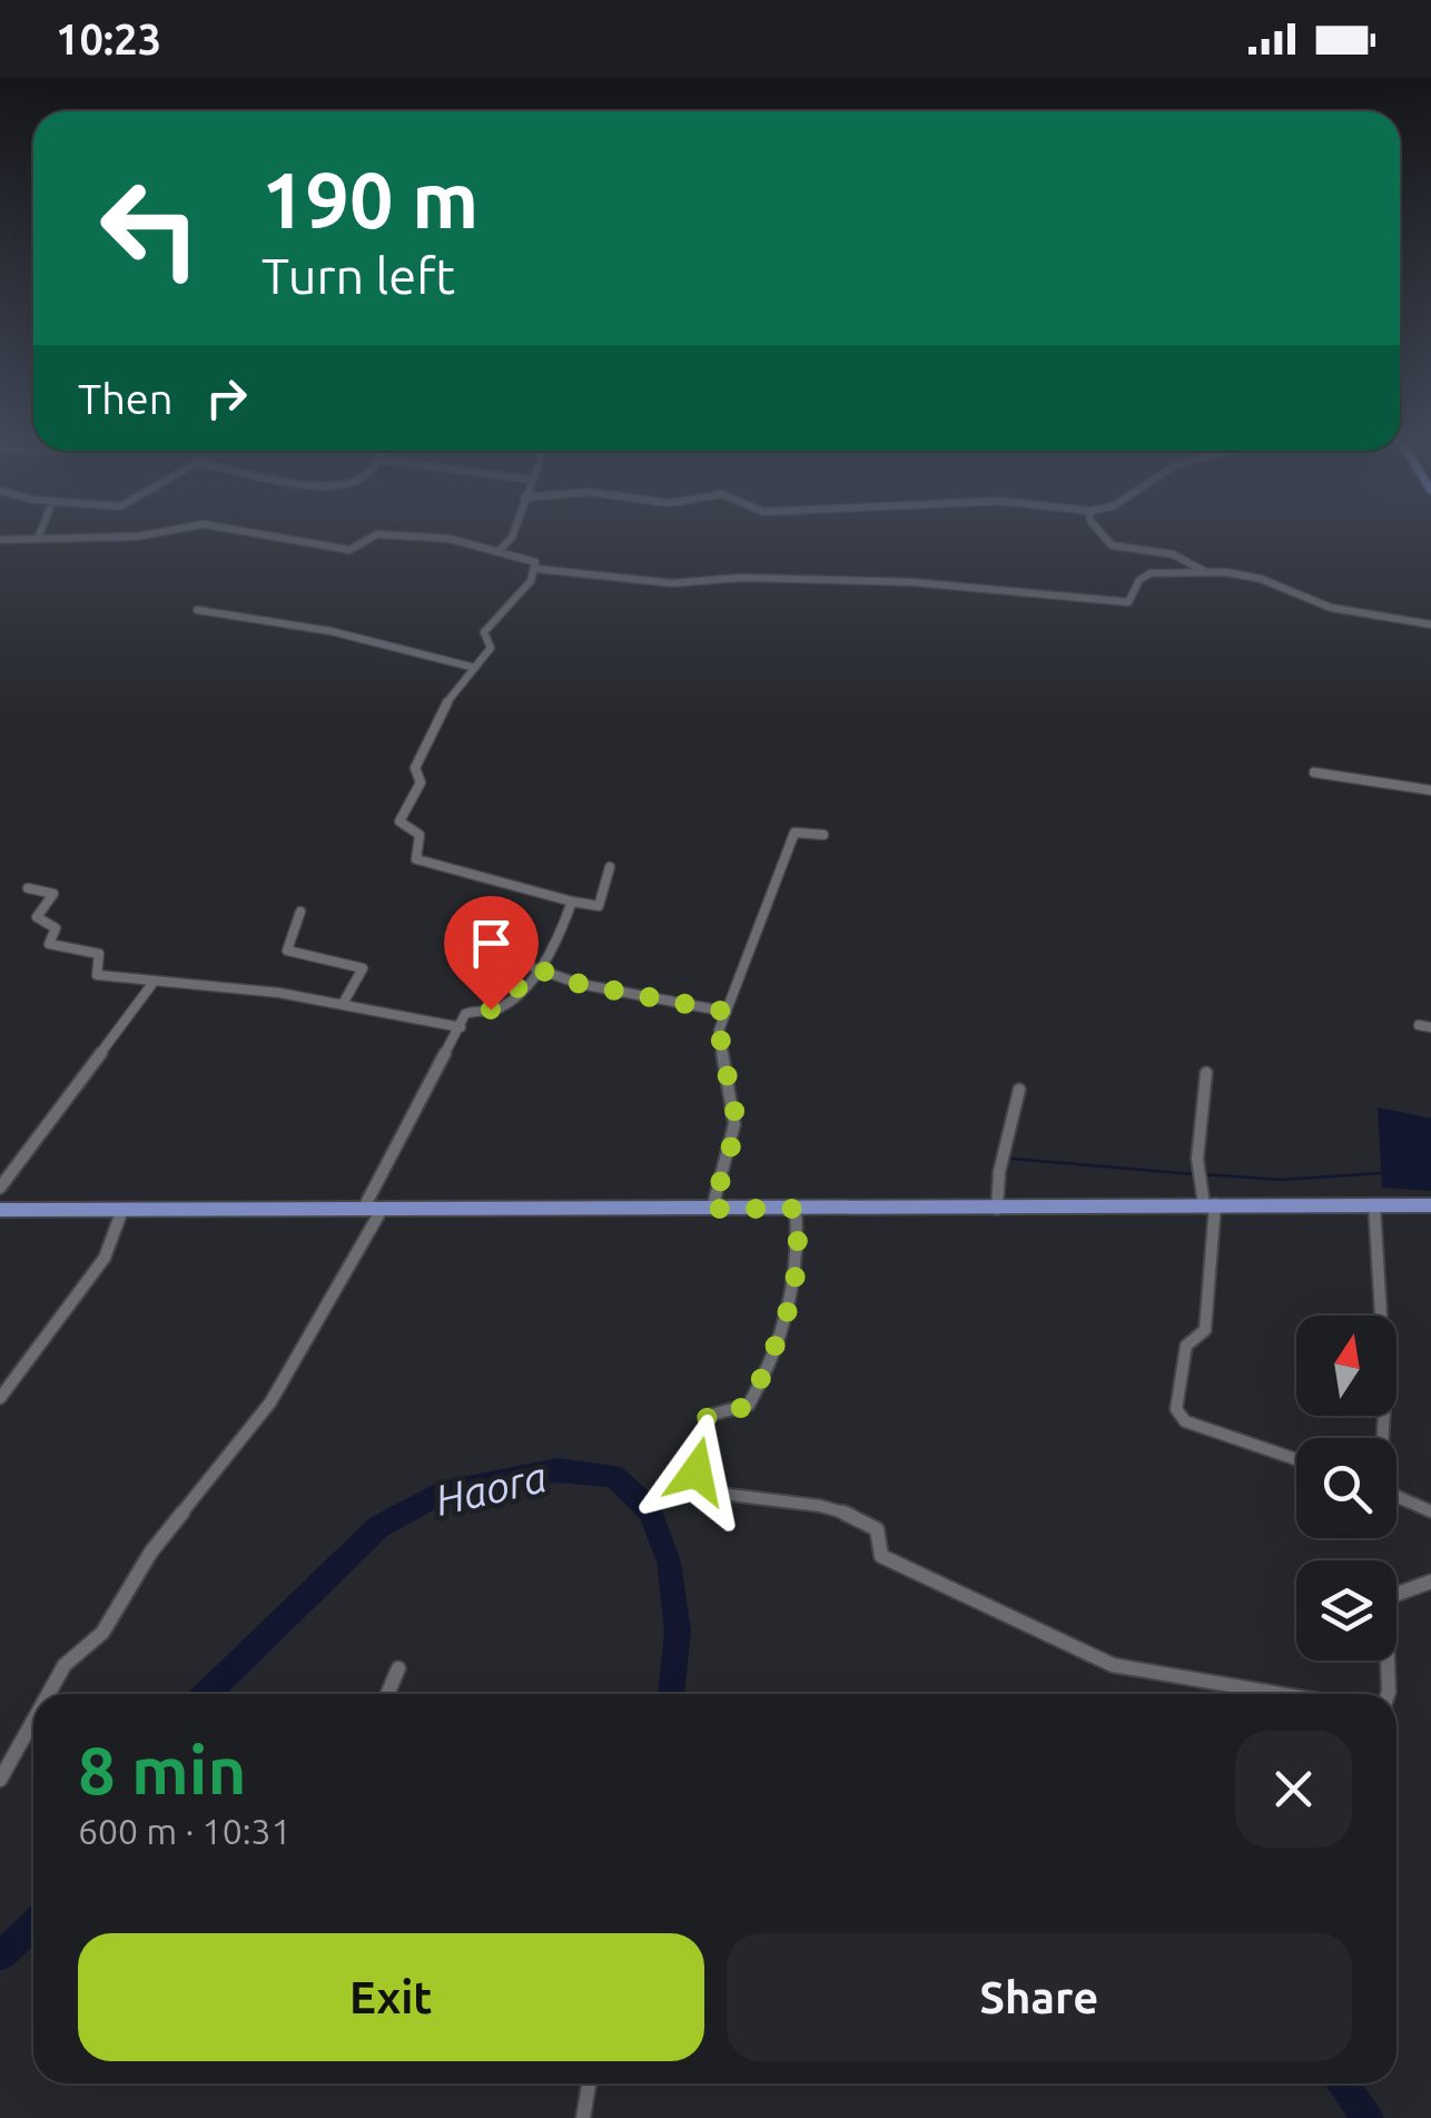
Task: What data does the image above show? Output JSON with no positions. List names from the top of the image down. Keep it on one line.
{"water":["Haora"],"north":"top","page":{"status":"10:23","turn":["190 m","Turn left"],"then":"Then","heading":["8 min","600 m · 10:31"],"buttons":["Exit","Share"]}}
